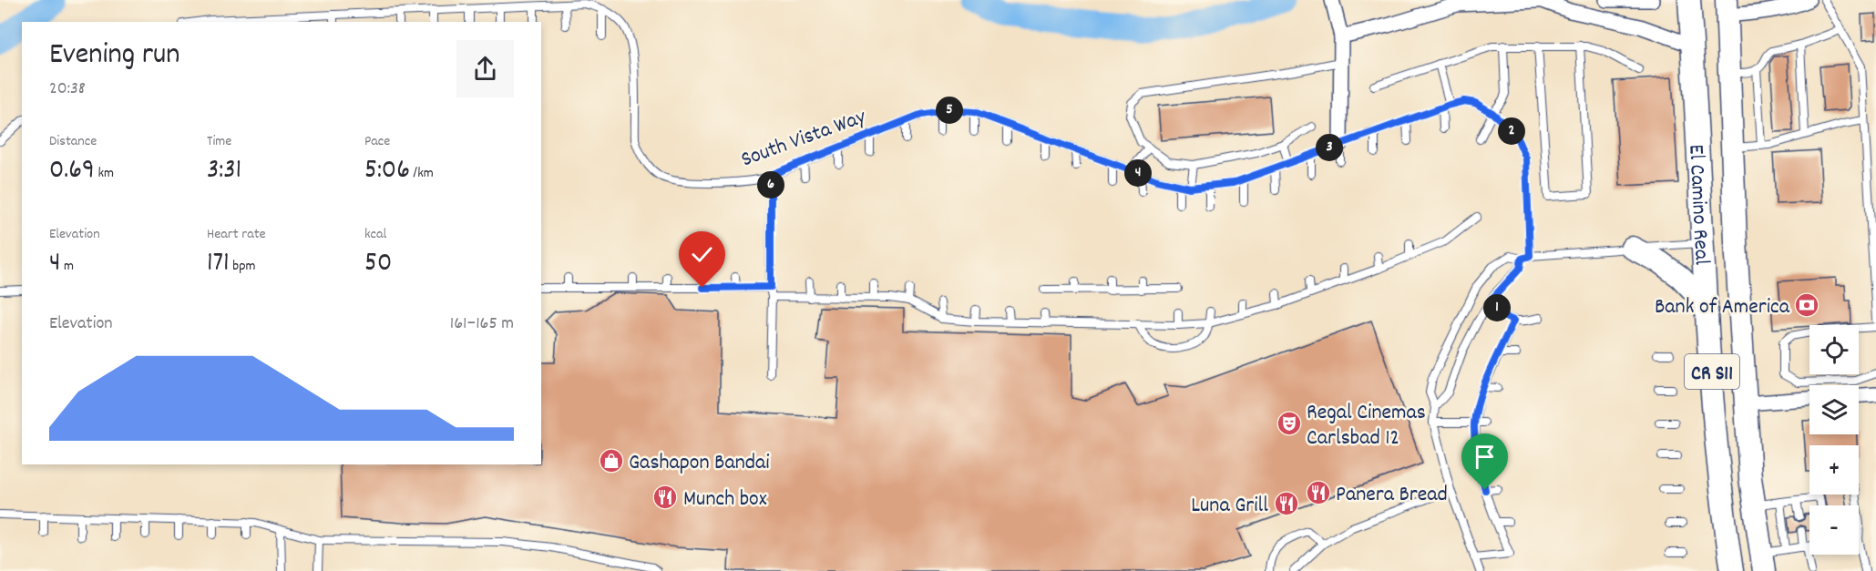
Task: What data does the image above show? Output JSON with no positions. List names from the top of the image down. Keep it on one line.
{"streets":{"main road":["El Camino Real","CR S11"],"lane":["South Vista Way"]},"places":{"bank":["Bank of America"],"theatre":["Regal Cinemas Carlsbad 12"],"shop":["Gashapon Bandai"],"restaurant":["Panera Bread","Munch box","Luna Grill"]},"page":{"heading":["Evening run","20:38"],"pins":["5","2","3","4","6","1"],"stats":[["Distance","0.69 km"],["Time","3:31"],["Pace","5:06 /km"],["Elevation","4 m"],["Heart rate","171 bpm"],["kcal","50"]],"chart":["Elevation","161–165 m"],"map_buttons":["+","−"]}}
